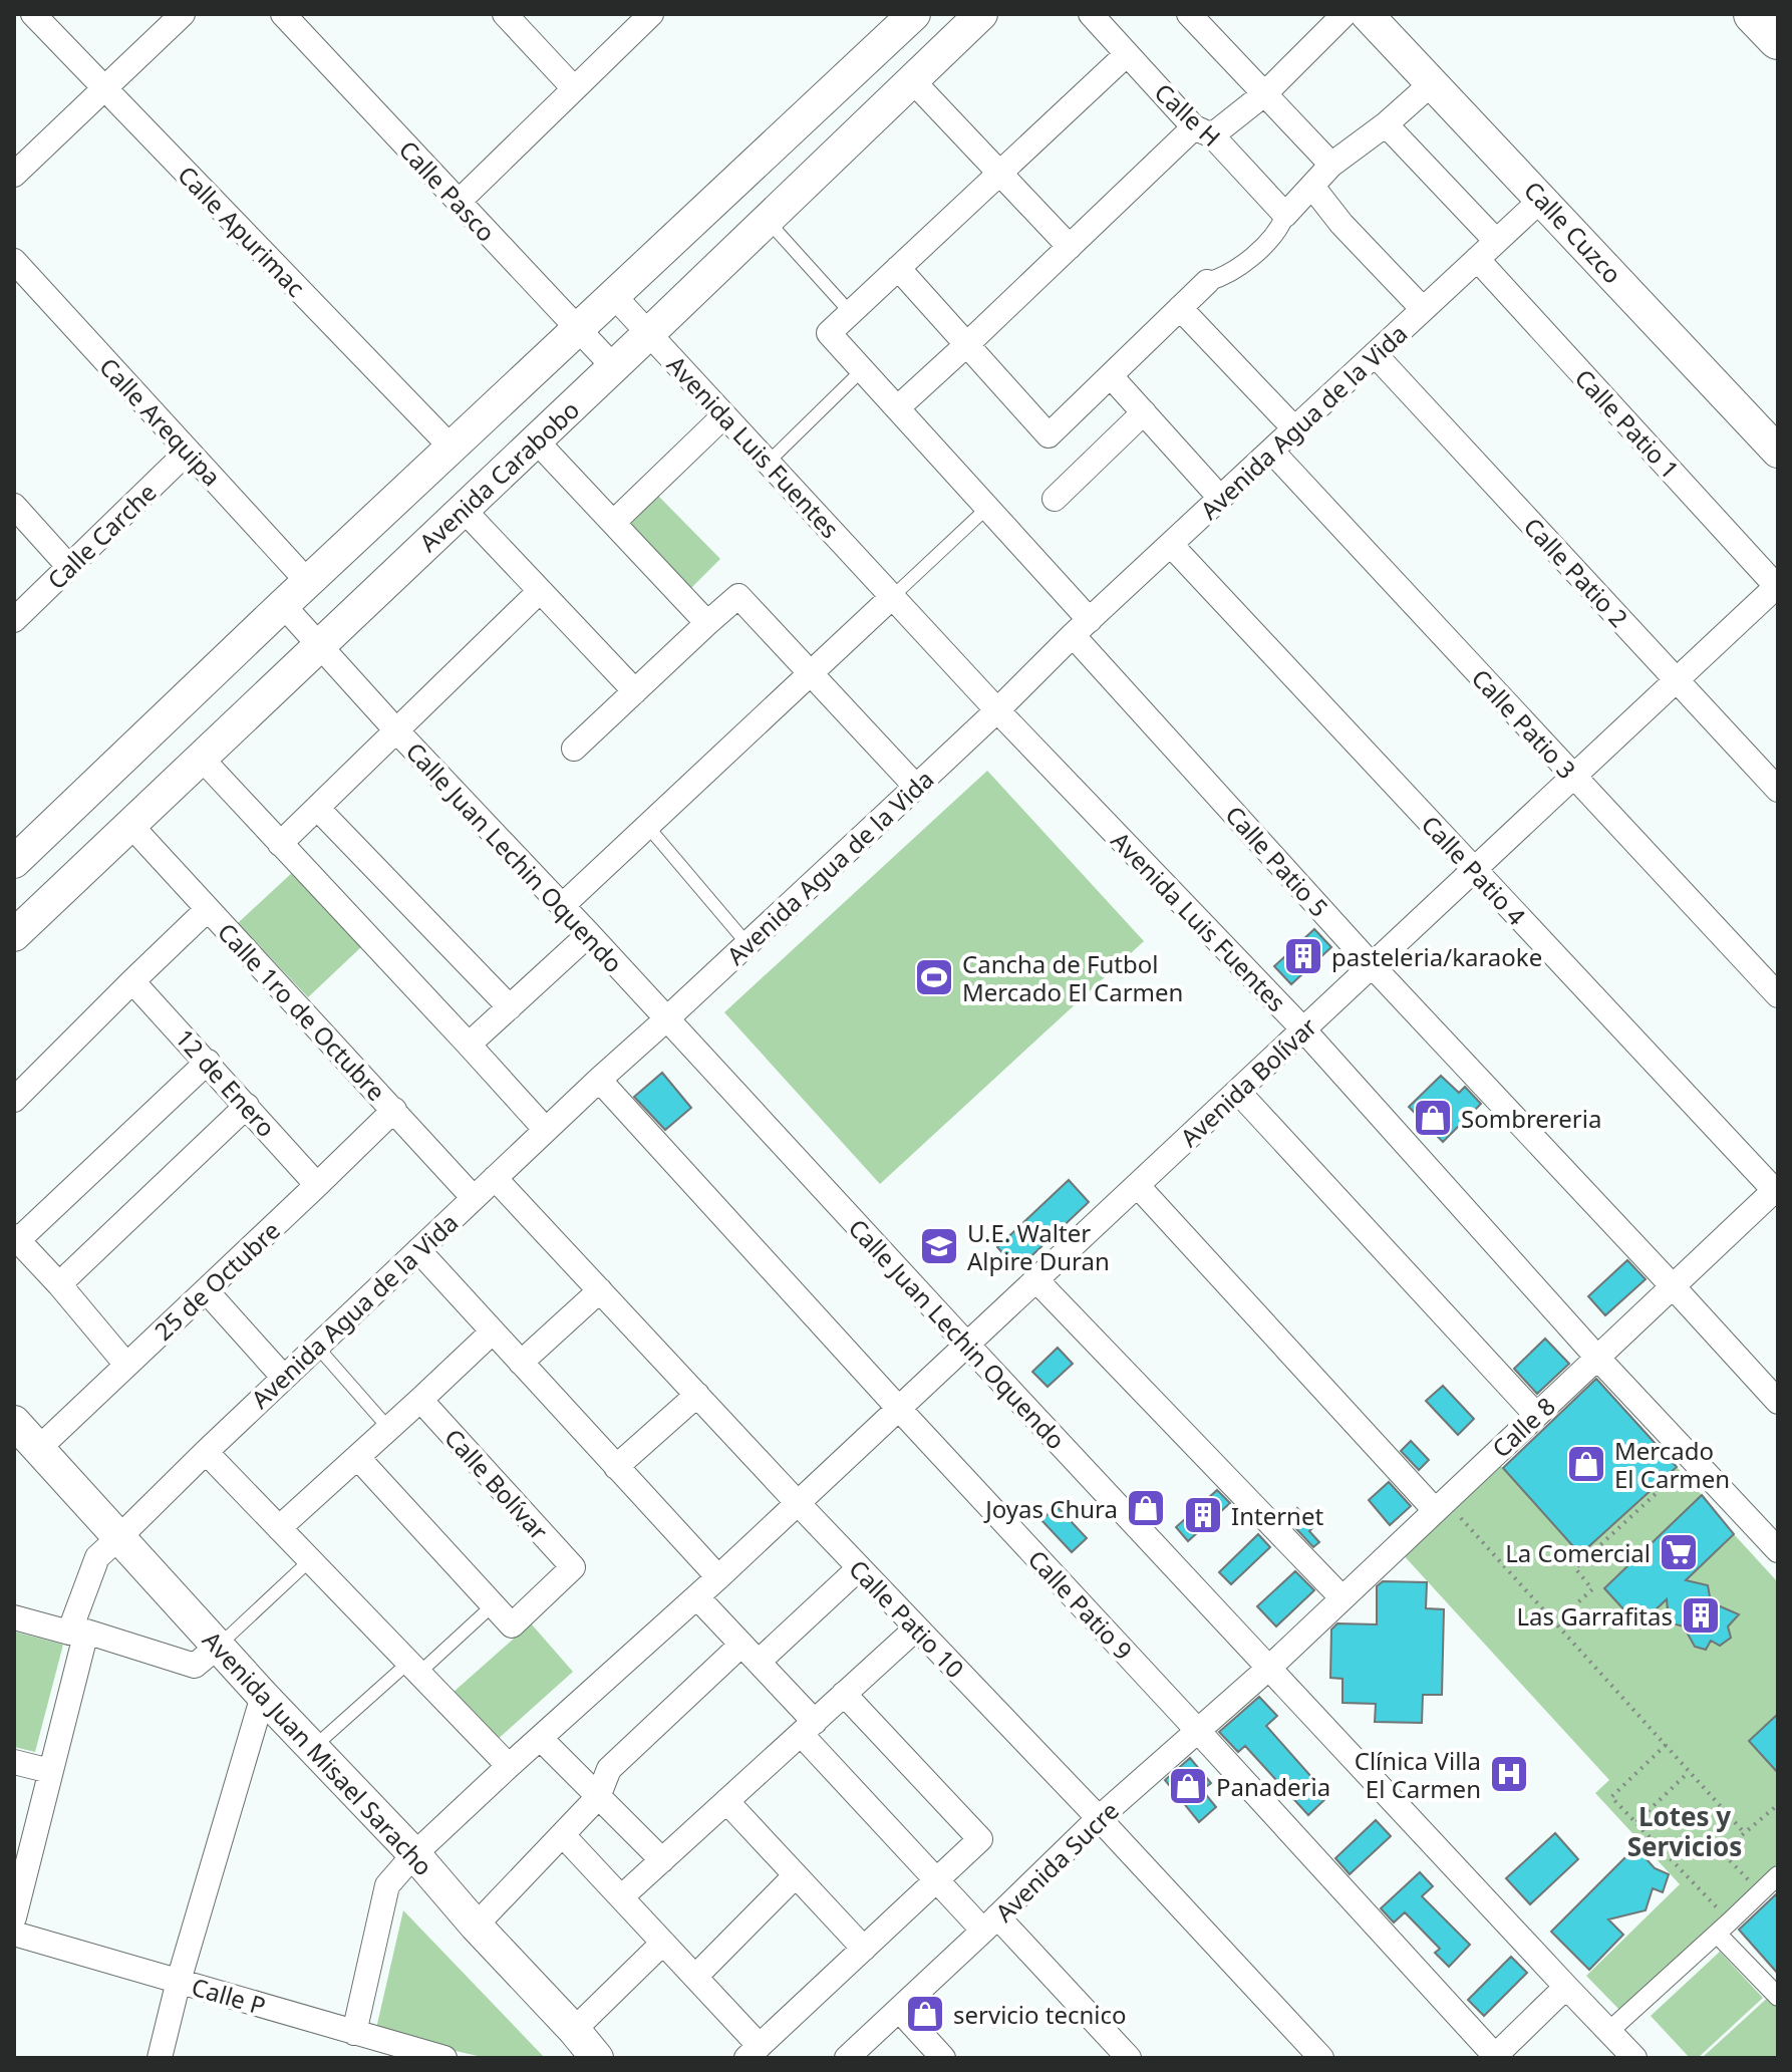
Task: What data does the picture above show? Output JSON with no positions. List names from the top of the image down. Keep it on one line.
{"streets":{"street":["Calle H","Calle Pasco","Calle Apurimac","Calle Cuzco","Calle Arequipa","Avenida Agua de la Vida","Calle Patio 1","Avenida Luis Fuentes","Avenida Carabobo","Calle Carche","Calle Patio 2","Calle Patio 3","Calle Juan Lechin Oquendo","Calle Patio 5","Calle Patio 4","Calle 1ro de Octubre","Avenida Bolívar","12 de Enero","25 de Octubre","Calle 8","Calle Bolívar","Calle Patio 9","Calle Patio 10","Avenida Juan Misael Saracho","Avenida Sucre","Calle P"]},"crossings":[["Calle Pasco","Avenida Carabobo"],["Calle Cuzco","Avenida Agua de la Vida"],["Calle Arequipa","Calle Carche"],["Avenida Agua de la Vida","Calle Patio 1"],["Avenida Agua de la Vida","Avenida Luis Fuentes"],["Avenida Agua de la Vida","Calle Patio 2"],["Avenida Agua de la Vida","Calle Patio 3"],["Avenida Agua de la Vida","Calle Juan Lechin Oquendo"],["Avenida Agua de la Vida","Calle Patio 5"],["Avenida Agua de la Vida","Calle Patio 4"],["Avenida Agua de la Vida","Calle 1ro de Octubre"],["Avenida Agua de la Vida","Calle Patio 9"],["Avenida Agua de la Vida","Calle Patio 10"],["Avenida Agua de la Vida","Avenida Juan Misael Saracho"],["Calle Patio 1","Avenida Bolívar"],["Avenida Luis Fuentes","Avenida Carabobo"],["Avenida Luis Fuentes","Avenida Bolívar"],["Avenida Luis Fuentes","Calle 8"],["Avenida Carabobo","Calle Juan Lechin Oquendo"],["Avenida Carabobo","Calle 1ro de Octubre"],["Calle Patio 2","Avenida Bolívar"],["Calle Patio 3","Avenida Bolívar"],["Calle Juan Lechin Oquendo","Avenida Bolívar"],["Calle Juan Lechin Oquendo","Calle 8"],["Calle Juan Lechin Oquendo","Avenida Sucre"],["Calle Patio 5","Avenida Bolívar"],["Calle Patio 5","Calle 8"],["Calle Patio 4","Avenida Bolívar"],["Calle Patio 4","Calle 8"],["Calle 1ro de Octubre","25 de Octubre"],["Avenida Bolívar","Calle Patio 9"],["Avenida Bolívar","Calle Patio 10"],["12 de Enero","25 de Octubre"],["25 de Octubre","Avenida Juan Misael Saracho"],["Calle 8","Avenida Sucre"],["Calle Patio 9","Avenida Sucre"],["Calle Patio 10","Avenida Sucre"]],"districts":["Lotes y Servicios"],"places":{"building":["pasteleria/karaoke","Internet","Las Garrafitas"],"sports":["Cancha de Futbol Mercado El Carmen"],"shop":["Sombrereria","Mercado El Carmen","Joyas Chura","Panaderia","servicio tecnico"],"school or university":["U.E. Walter Alpire Duran"],"supermarket":["La Comercial"],"hospital":["Clínica Villa El Carmen"]}}
